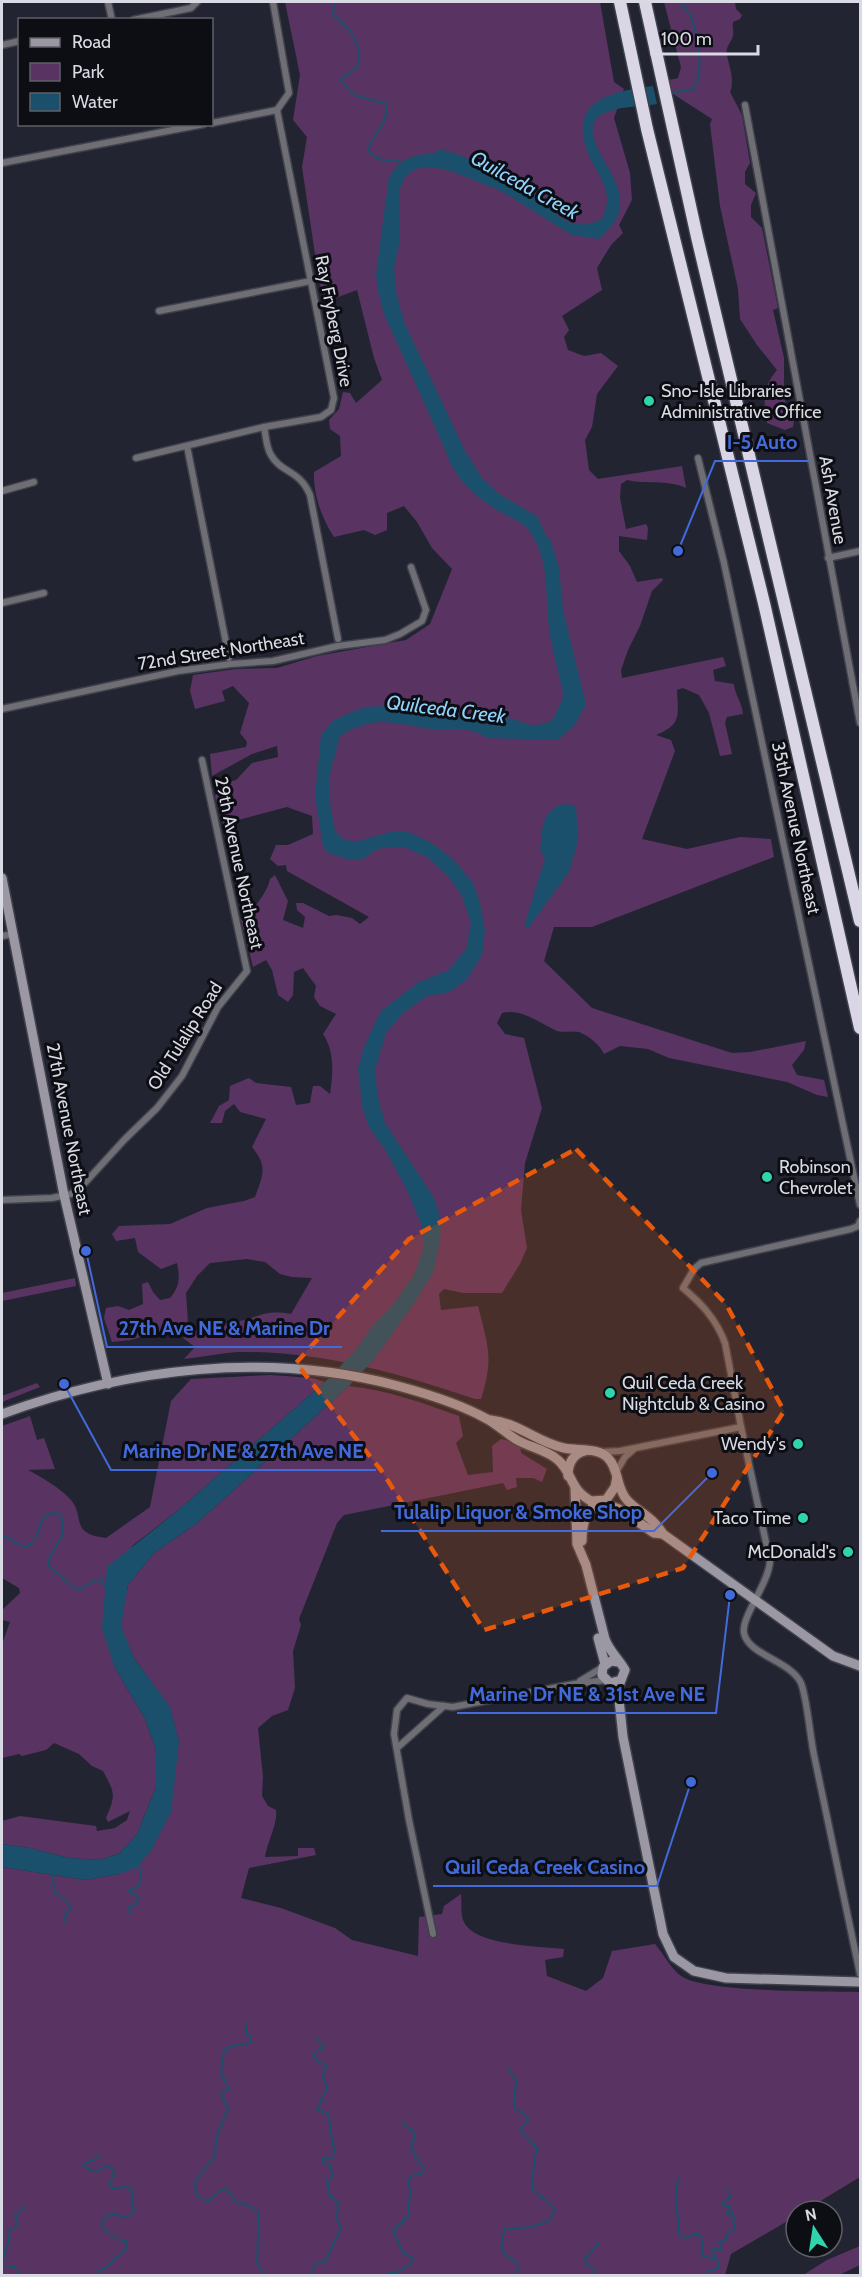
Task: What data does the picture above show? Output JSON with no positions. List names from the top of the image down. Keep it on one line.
{"streets":{"street":["Ray Fryberg Drive","Ash Avenue","72nd Street Northeast","35th Avenue Northeast","29th Avenue Northeast","Old Tulalip Road","27th Avenue Northeast"]},"crossings":[["29th Avenue Northeast","Old Tulalip Road"],["Old Tulalip Road","27th Avenue Northeast"]],"water":["Quilceda Creek"],"places":["Sno-Isle Libraries Administrative Office","I-5 Auto","Robinson Chevrolet","27th Ave NE & Marine Dr","Marine Dr NE & 27th Ave NE","Quil Ceda Creek Nightclub & Casino","Wendy's","Tulalip Liquor & Smoke Shop","Taco Time","McDonald's","Marine Dr NE & 31st Ave NE","Quil Ceda Creek Casino"],"legend":["Road","Park","Water"],"scale_bar":"100 m","north":"top"}
